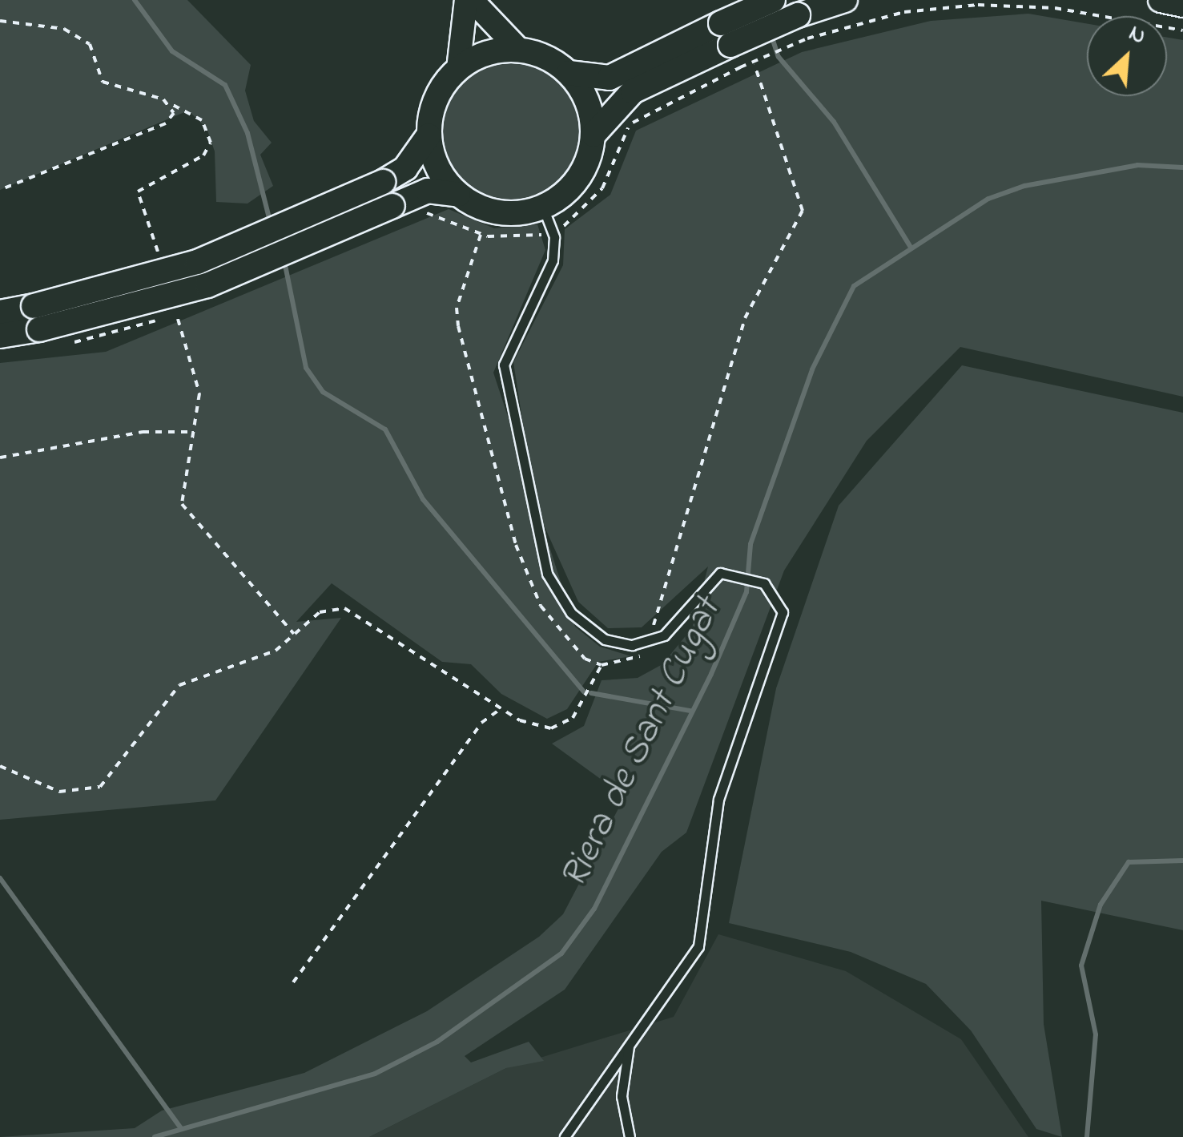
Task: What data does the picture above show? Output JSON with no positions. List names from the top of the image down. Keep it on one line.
{"water":["Riera de Sant Cugat"],"north":"top right"}
